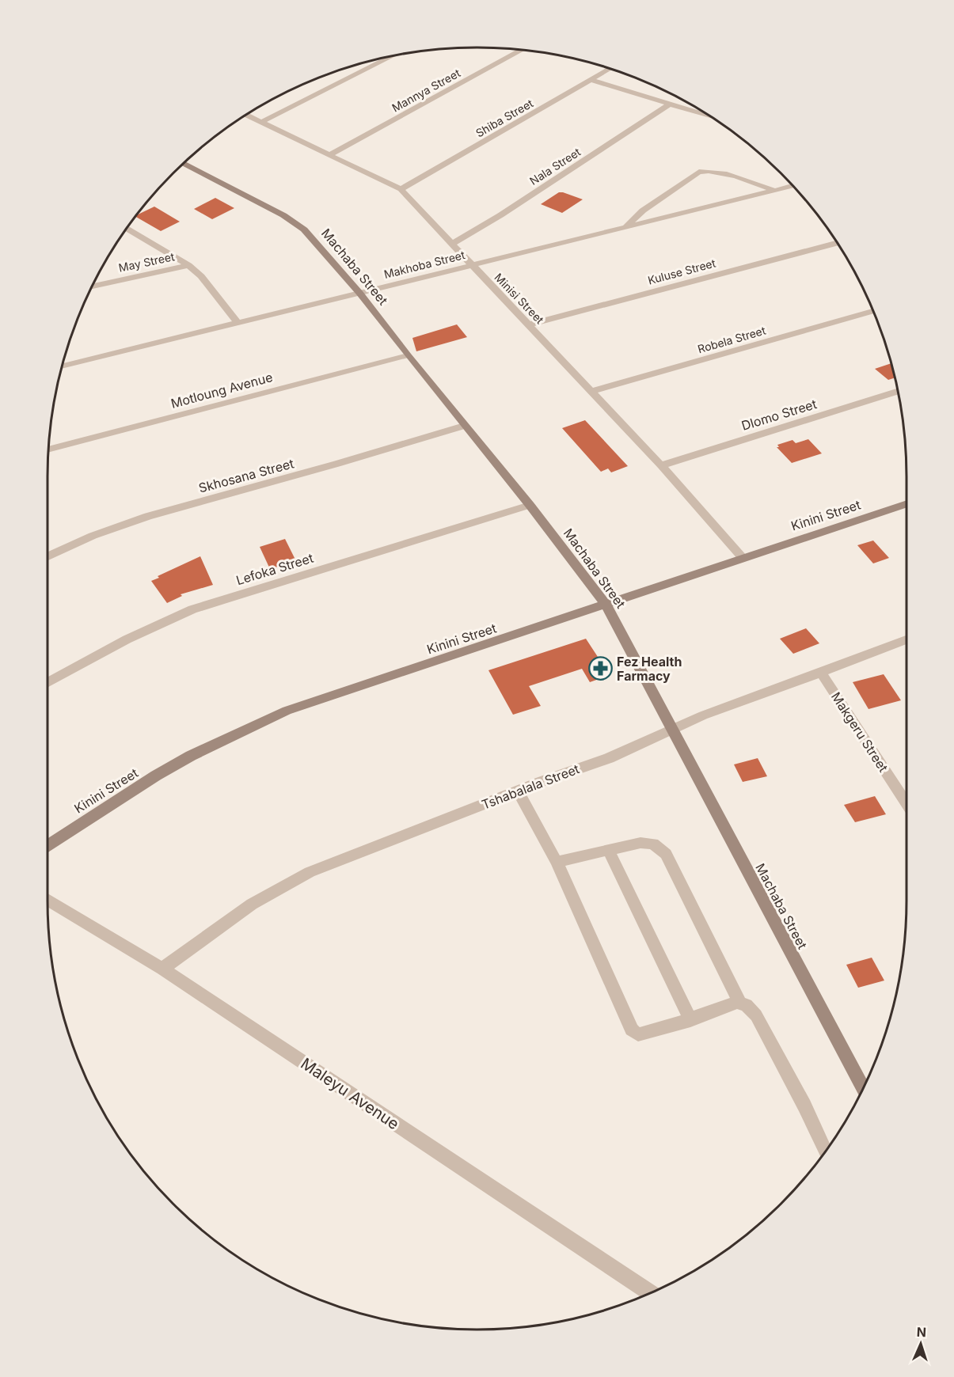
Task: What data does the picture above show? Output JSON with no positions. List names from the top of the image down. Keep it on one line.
{"streets":{"street":["Mannya Street","Shiba Street","Nala Street","May Street","Makhoba Street","Machaba Street","Kuluse Street","Minisi Street","Robela Street","Motloung Avenue","Dlomo Street","Skhosana Street","Kinini Street","Lefoka Street","Makgeru Street","Tshabalala Street","Maleyu Avenue"]},"crossings":[["Mannya Street","Minisi Street"],["Shiba Street","Minisi Street"],["Nala Street","Minisi Street"],["Makhoba Street","Machaba Street"],["Makhoba Street","Minisi Street"],["Machaba Street","Motloung Avenue"],["Machaba Street","Skhosana Street"],["Machaba Street","Kinini Street"],["Machaba Street","Lefoka Street"],["Machaba Street","Tshabalala Street"],["Kuluse Street","Minisi Street"],["Minisi Street","Robela Street"],["Minisi Street","Dlomo Street"],["Minisi Street","Kinini Street"],["Makgeru Street","Tshabalala Street"],["Tshabalala Street","Maleyu Avenue"]],"places":{"pharmacy":["Fez Health Farmacy"]},"north":"top"}
